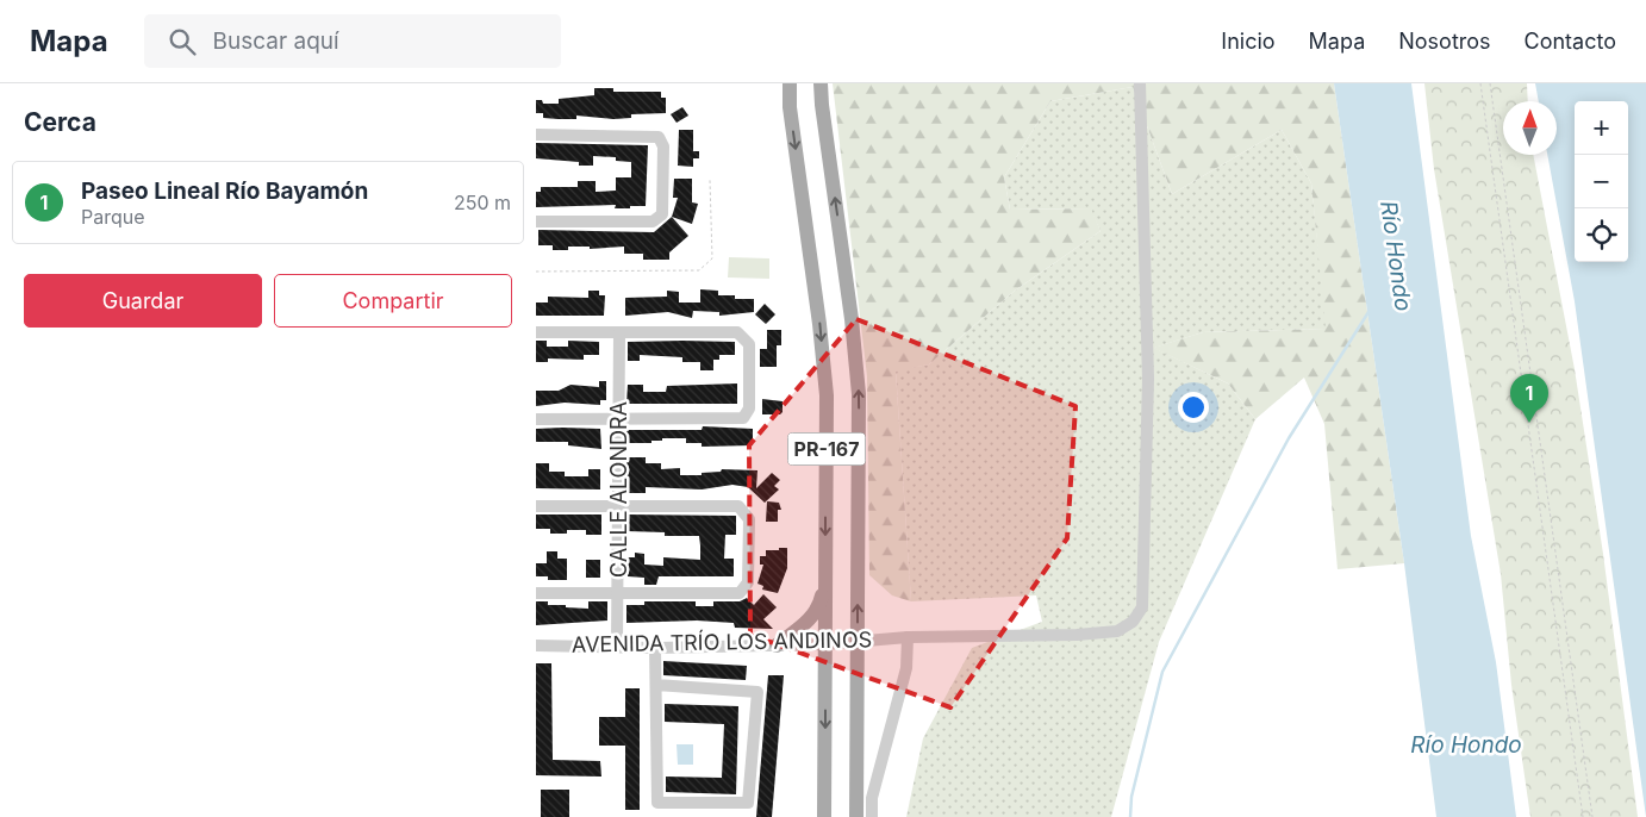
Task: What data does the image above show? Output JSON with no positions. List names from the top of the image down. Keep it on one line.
{"streets":{"main road":["PR-167"],"street":["CALLE ALONDRA","AVENIDA TRÍO LOS ANDINOS"]},"crossings":[["PR-167","AVENIDA TRÍO LOS ANDINOS"],["CALLE ALONDRA","AVENIDA TRÍO LOS ANDINOS"]],"water":["Río Hondo"],"north":"top","page":{"header":"Mapa","search":"Buscar aquí","nav":["Inicio","Mapa","Nosotros","Contacto"],"heading":"Cerca","map_buttons":["+","−"],"list":[{"mark":"1","name":"Paseo Lineal Río Bayamón","note":"Parque","value":"250 m"}],"buttons":["Guardar","Compartir"],"pins":"1"}}
